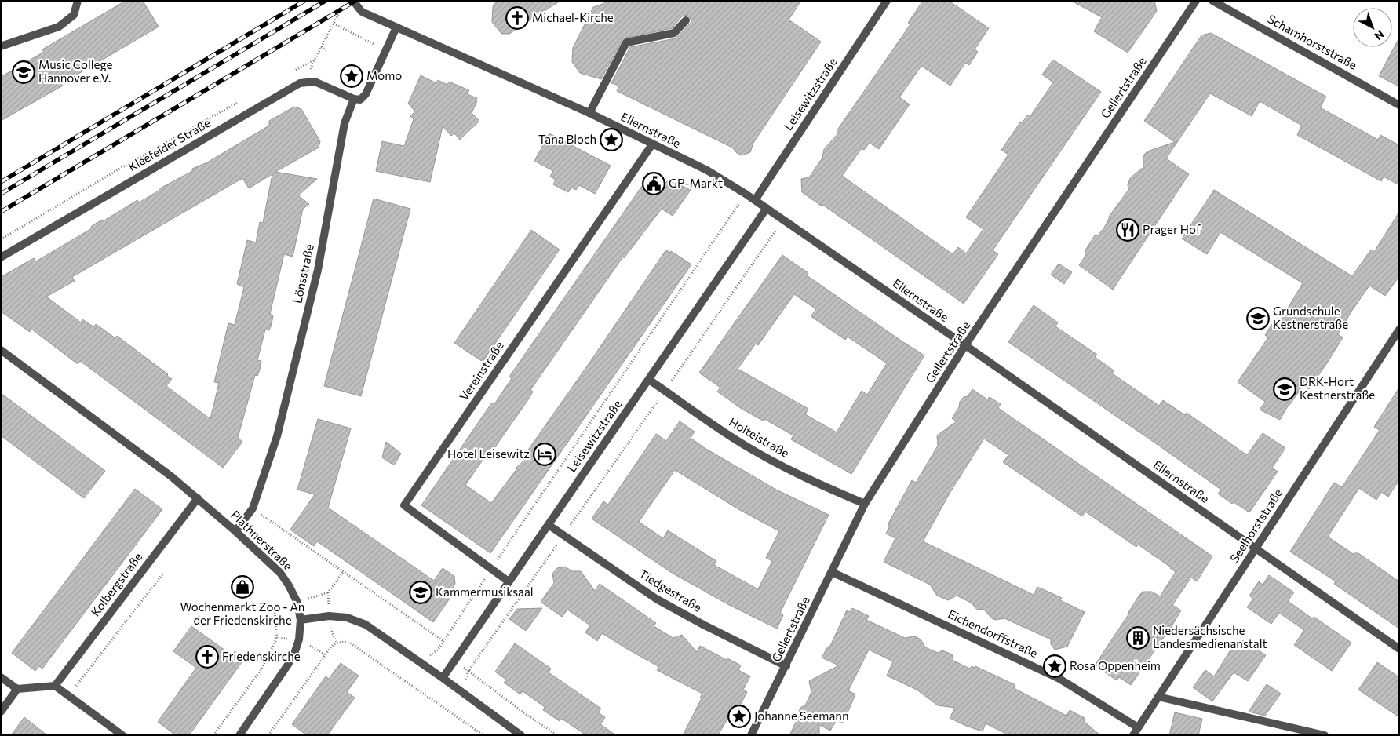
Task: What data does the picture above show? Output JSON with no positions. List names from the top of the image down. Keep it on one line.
{"streets":{"street":["Scharnhorststraße","Gellertstraße","Leisewitzstraße","Ellernstraße","Kleefelder Straße","Lönsstraße","Vereinstraße","Holteistraße","Seelhorststraße","Plathnerstraße","Kolbergstraße","Tiedgestraße","Eichendorffstraße"]},"crossings":[["Gellertstraße","Ellernstraße"],["Gellertstraße","Holteistraße"],["Gellertstraße","Tiedgestraße"],["Gellertstraße","Eichendorffstraße"],["Leisewitzstraße","Ellernstraße"],["Leisewitzstraße","Vereinstraße"],["Leisewitzstraße","Holteistraße"],["Leisewitzstraße","Tiedgestraße"],["Ellernstraße","Vereinstraße"],["Ellernstraße","Seelhorststraße"],["Lönsstraße","Plathnerstraße"],["Seelhorststraße","Eichendorffstraße"],["Plathnerstraße","Kolbergstraße"]],"places":{"church":["Michael-Kirche","Friedenskirche"],"school or university":["Music College Hannover e.V.","Grundschule Kestnerstraße","DRK-Hort Kestnerstraße","Kammermusiksaal"],"place":["Momo","Tana Bloch","Rosa Oppenheim","Johanne Seemann"],"public building":["GP-Markt"],"restaurant":["Prager Hof"],"hotel":["Hotel Leisewitz"],"shop":["Wochenmarkt Zoo - An der Friedenskirche"],"building":["Niedersächsische Landesmedienanstalt"]},"north":"bottom right"}
